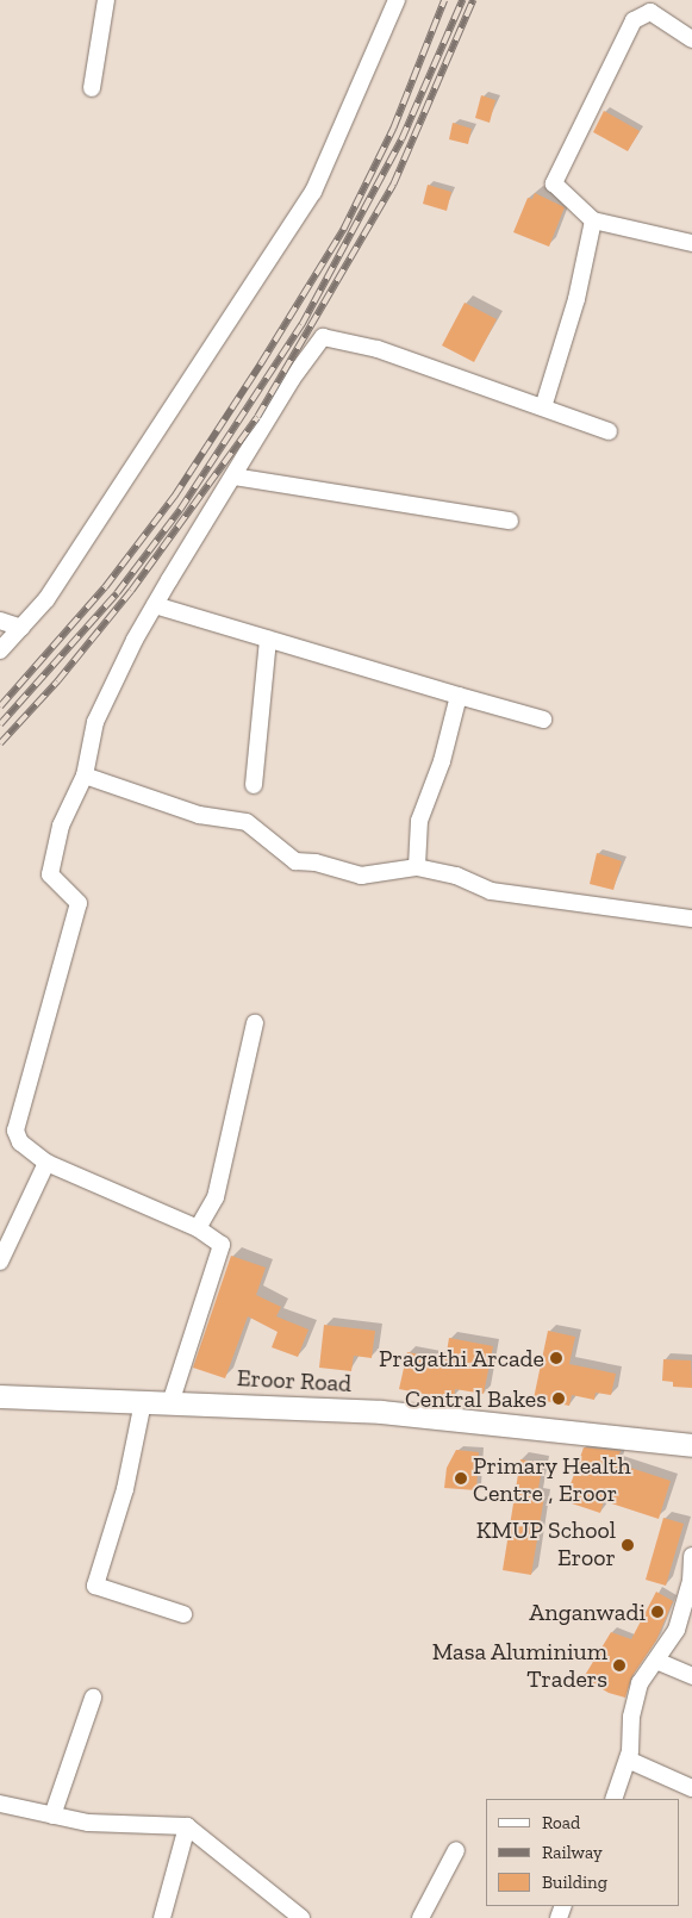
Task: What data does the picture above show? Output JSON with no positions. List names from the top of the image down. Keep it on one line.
{"streets":{"main road":["Eroor Road"]},"places":["Pragathi Arcade","Central Bakes","Primary Health Centre , Eroor","KMUP School Eroor","Anganwadi","Masa Aluminium Traders"],"legend":["Road","Railway","Building"]}
